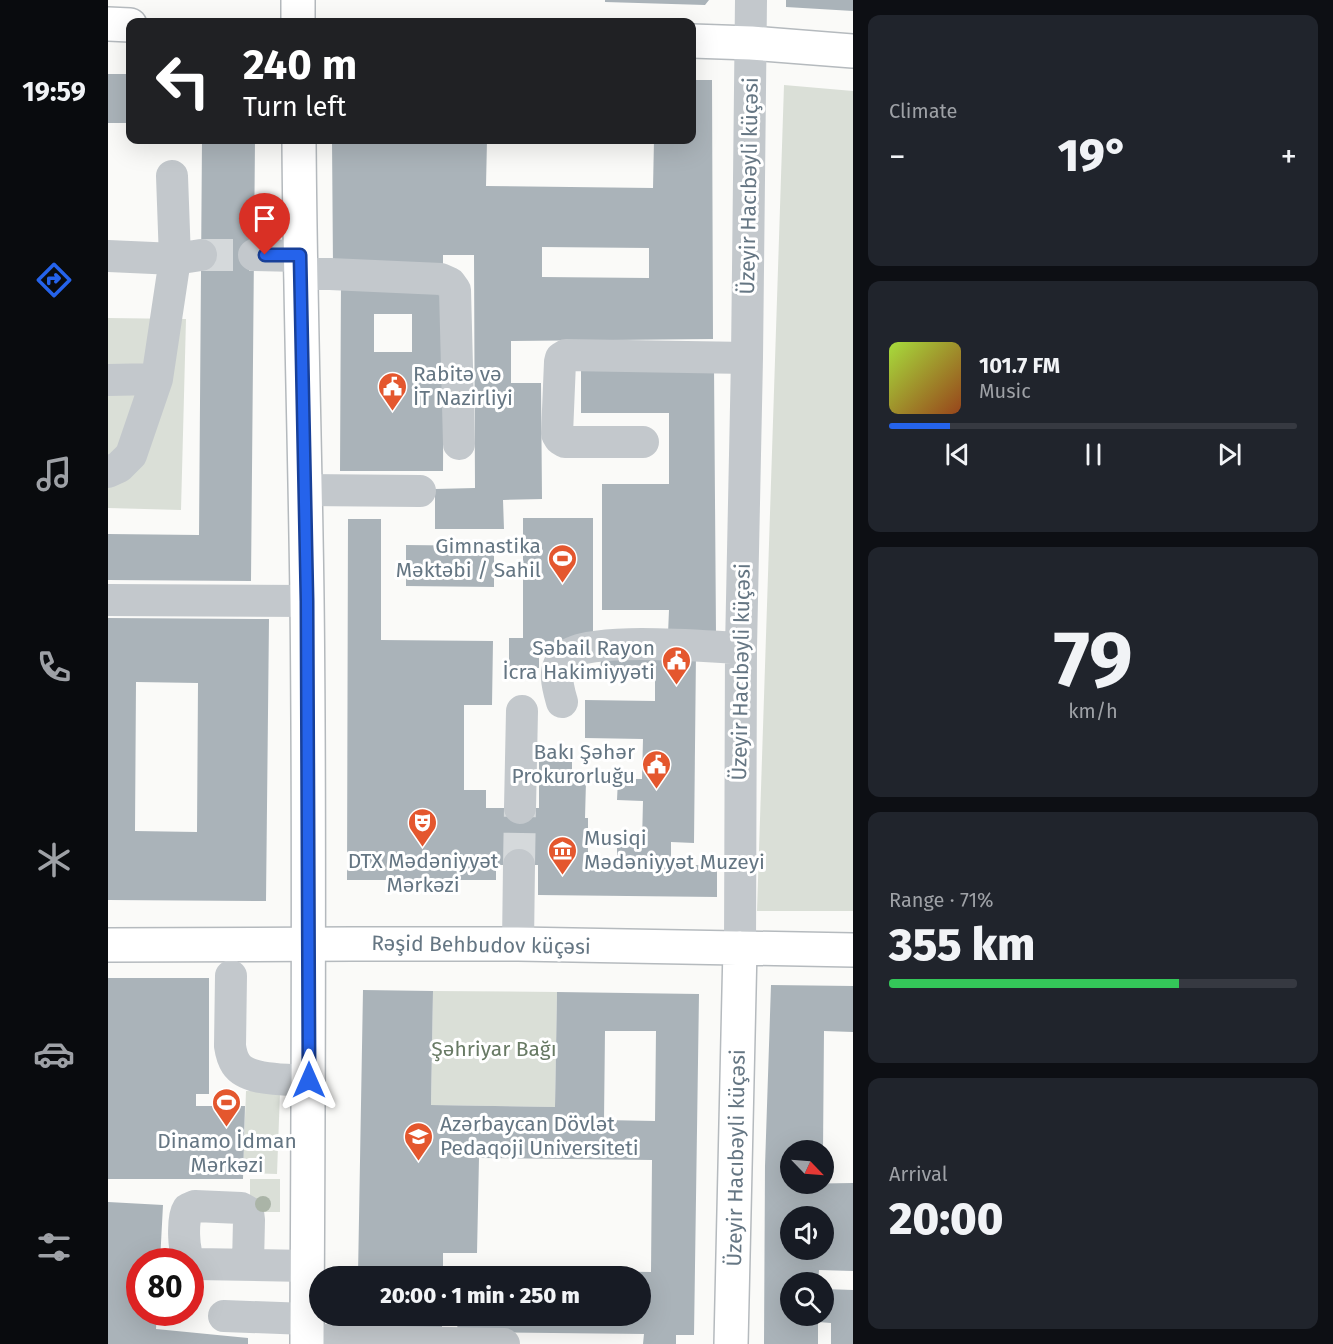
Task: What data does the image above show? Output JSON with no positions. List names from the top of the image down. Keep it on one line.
{"streets":{"main road":["Üzeyir Hacıbəyli küçəsi","Rəşid Behbudov küçəsi"]},"crossings":[["Üzeyir Hacıbəyli küçəsi","Rəşid Behbudov küçəsi"]],"parks":["Şəhriyar Bağı"],"places":{"public building":["Rabitə və İT Nazirliyi","Səbail Rayon İcra Hakimiyyəti","Bakı Şəhər Prokurorluğu"],"sports":["Gimnastika Məktəbi / Sahil","Dinamo İdman Mərkəzi"],"theatre":["DTX Mədəniyyət Mərkəzi"],"museum":["Musiqi Mədəniyyət Muzeyi"],"school or university":["Azərbaycan Dövlət Pedaqoji Universiteti"]},"north":"bottom right","page":{"tabs":"19:59","tile":["Climate",["79","km/h"],["Range · 71%","355 km"],["Arrival","20:00"]],"turn":["240 m","Turn left"],"heat":["−","19°","+"],"song":["101.7 FM","Music"],"limit":"80","trip":"20:00 · 1 min · 250 m"}}
